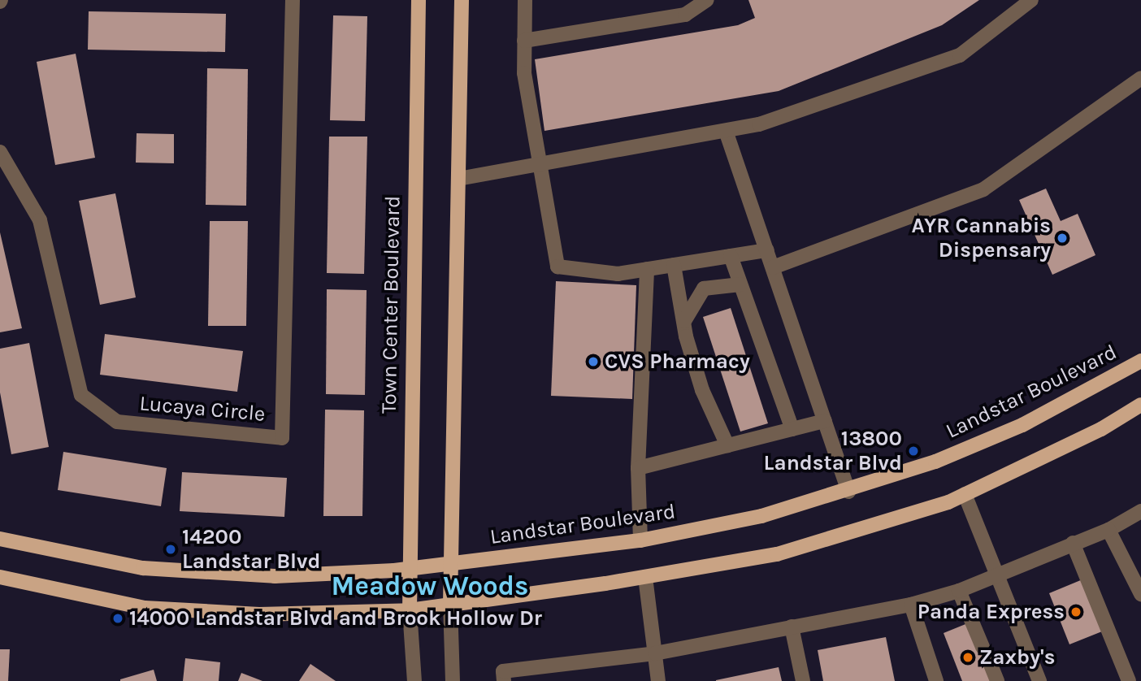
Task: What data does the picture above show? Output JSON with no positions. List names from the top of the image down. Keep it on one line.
{"streets":{"main road":["Town Center Boulevard","Landstar Boulevard"],"street":["Lucaya Circle"]},"crossings":[["Town Center Boulevard","Landstar Boulevard"]],"districts":["Meadow Woods"],"places":["AYR Cannabis Dispensary","CVS Pharmacy","13800 Landstar Blvd","14200 Landstar Blvd","Panda Express","14000 Landstar Blvd and Brook Hollow Dr","Zaxby's"]}
